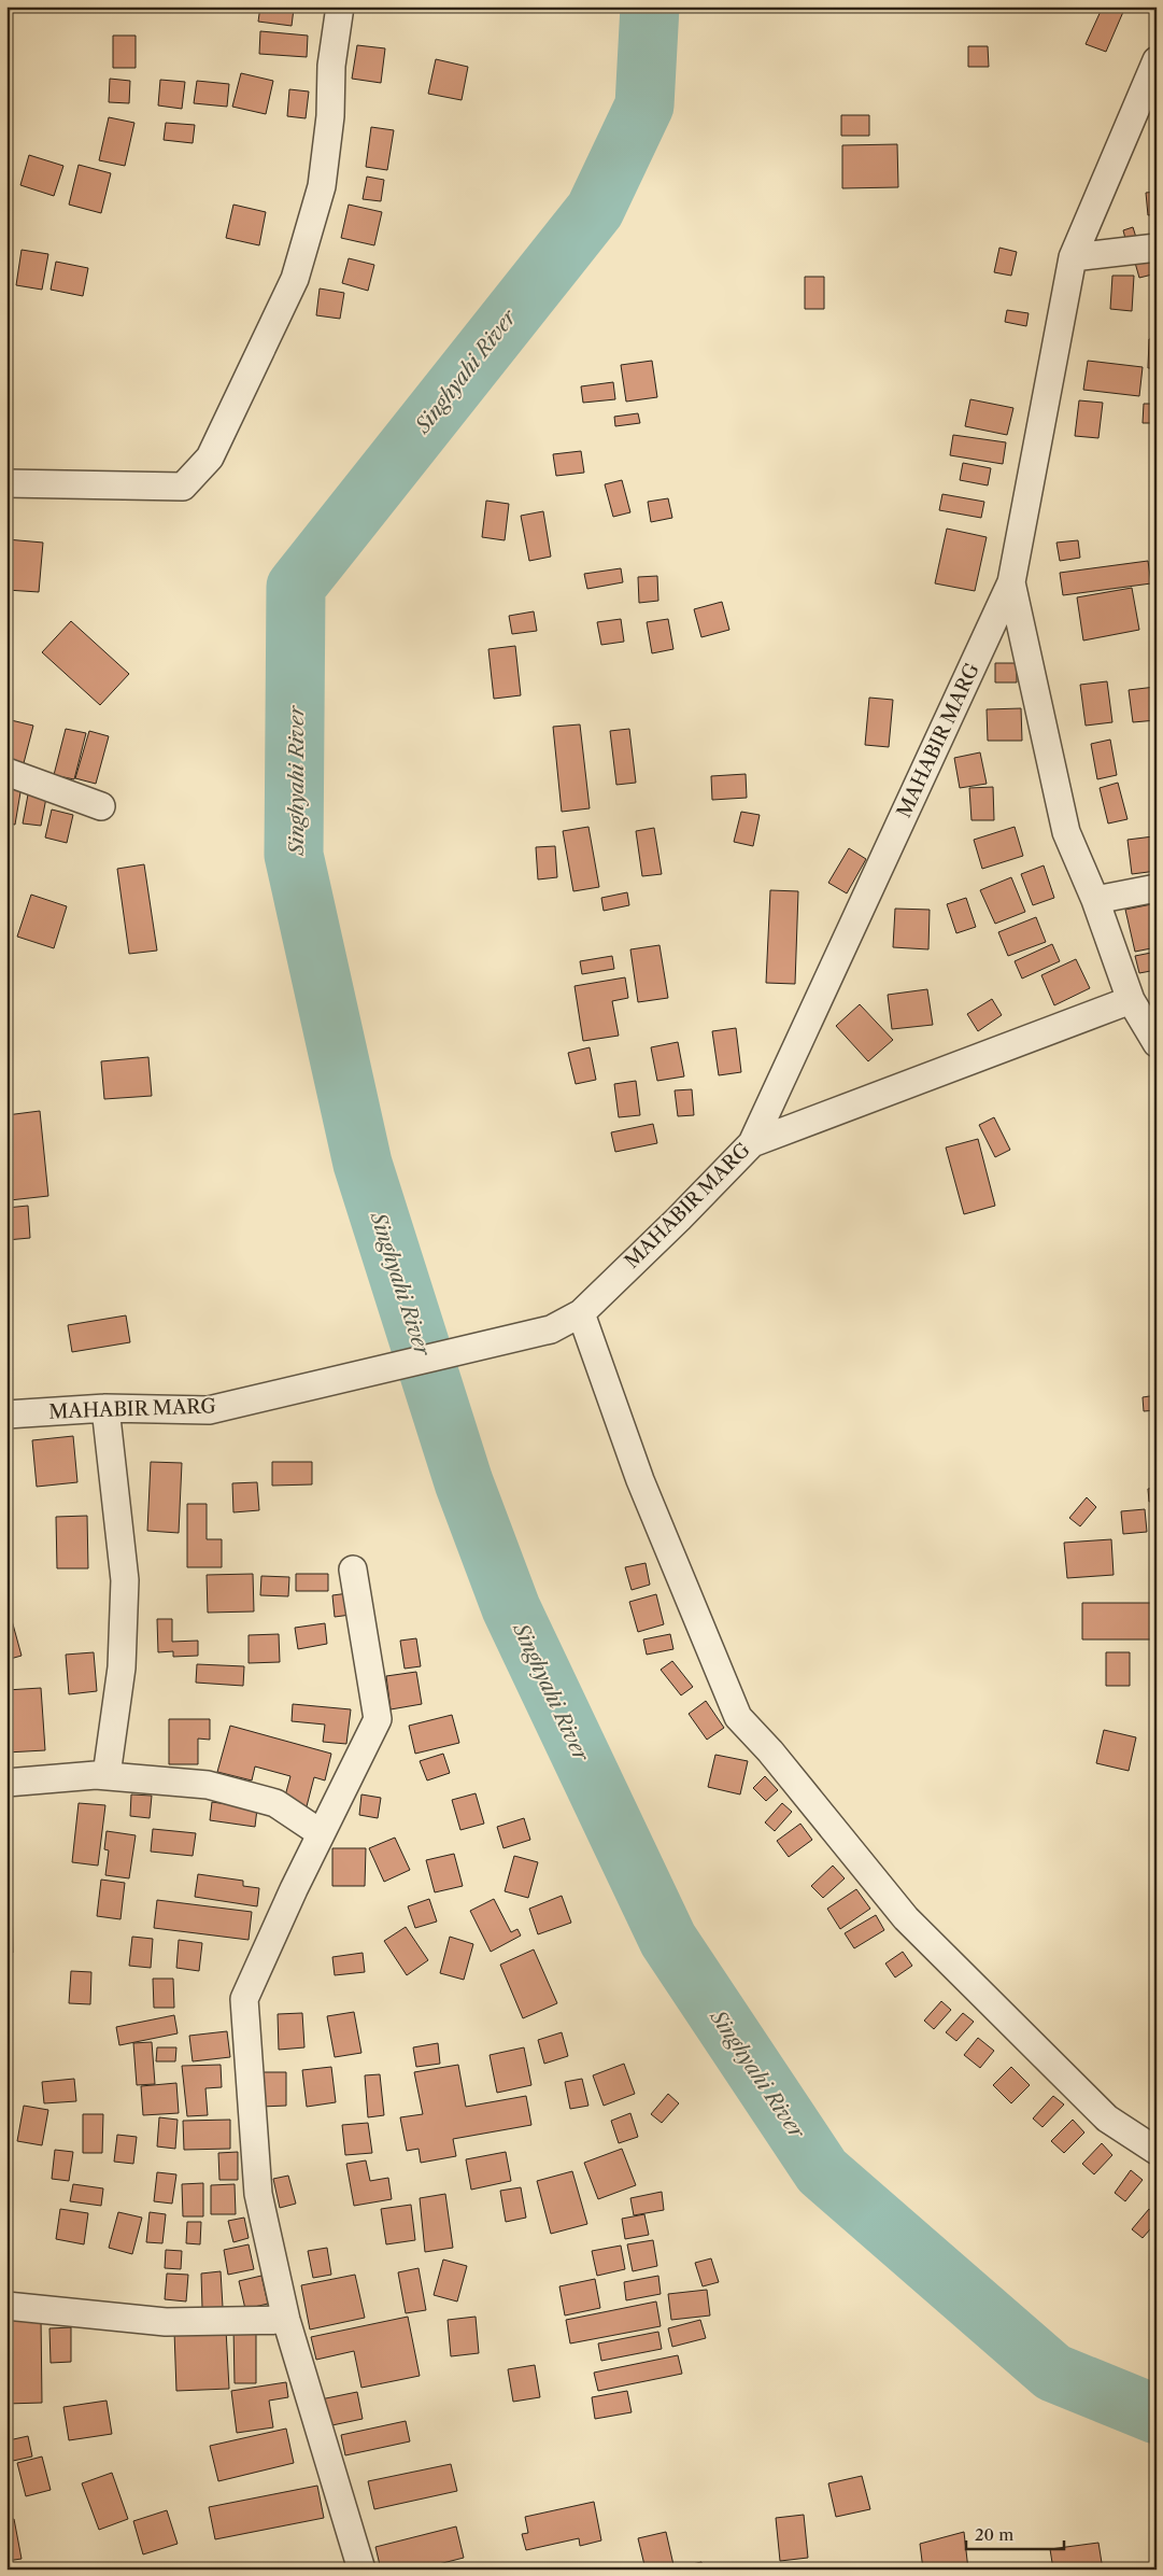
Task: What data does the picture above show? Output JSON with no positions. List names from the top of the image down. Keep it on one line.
{"streets":{"street":["MAHABIR MARG"]},"water":["Singhyahi River"],"scale_bar":"20 m"}
